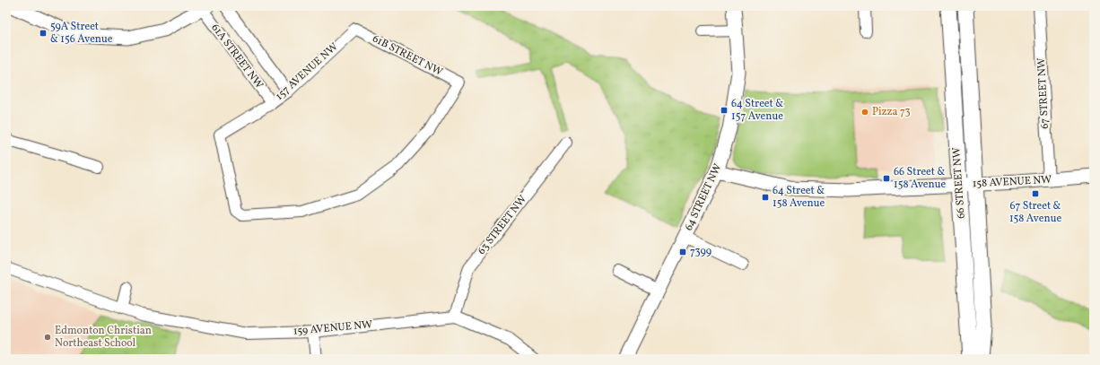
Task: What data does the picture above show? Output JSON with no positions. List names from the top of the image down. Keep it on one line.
{"streets":{"main road":["66 STREET NW"],"street":["61B STREET NW","61A STREET NW","157 AVENUE NW","67 STREET NW","158 AVENUE NW","64 STREET NW","63 STREET NW","159 AVENUE NW"]},"crossings":[["61B STREET NW","157 AVENUE NW"],["61A STREET NW","157 AVENUE NW"],["67 STREET NW","158 AVENUE NW"],["158 AVENUE NW","66 STREET NW"],["158 AVENUE NW","64 STREET NW"],["63 STREET NW","159 AVENUE NW"]],"places":{"transit":["59A Street & 156 Avenue","64 Street & 157 Avenue","66 Street & 158 Avenue","67 Street & 158 Avenue","64 Street & 158 Avenue","7399"],"other":["Pizza 73","Edmonton Christian Northeast School"]}}
